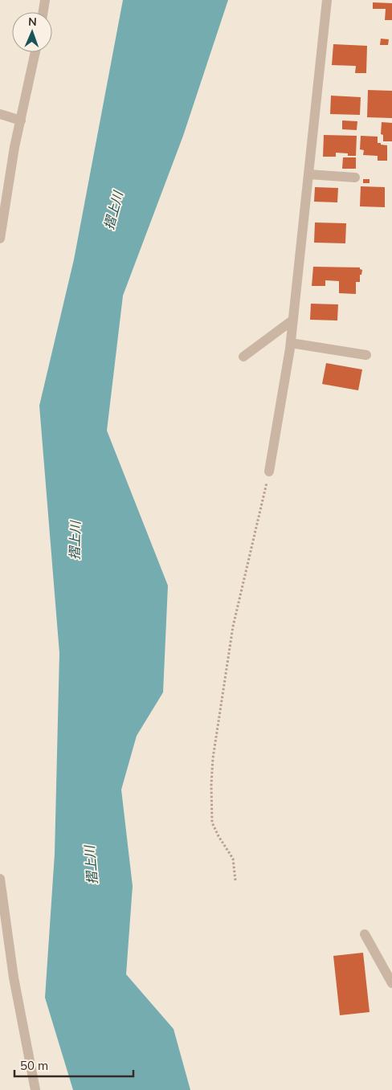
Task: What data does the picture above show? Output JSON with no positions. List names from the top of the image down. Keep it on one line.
{"water":["摺上川"],"scale_bar":"50 m","north":"top"}
